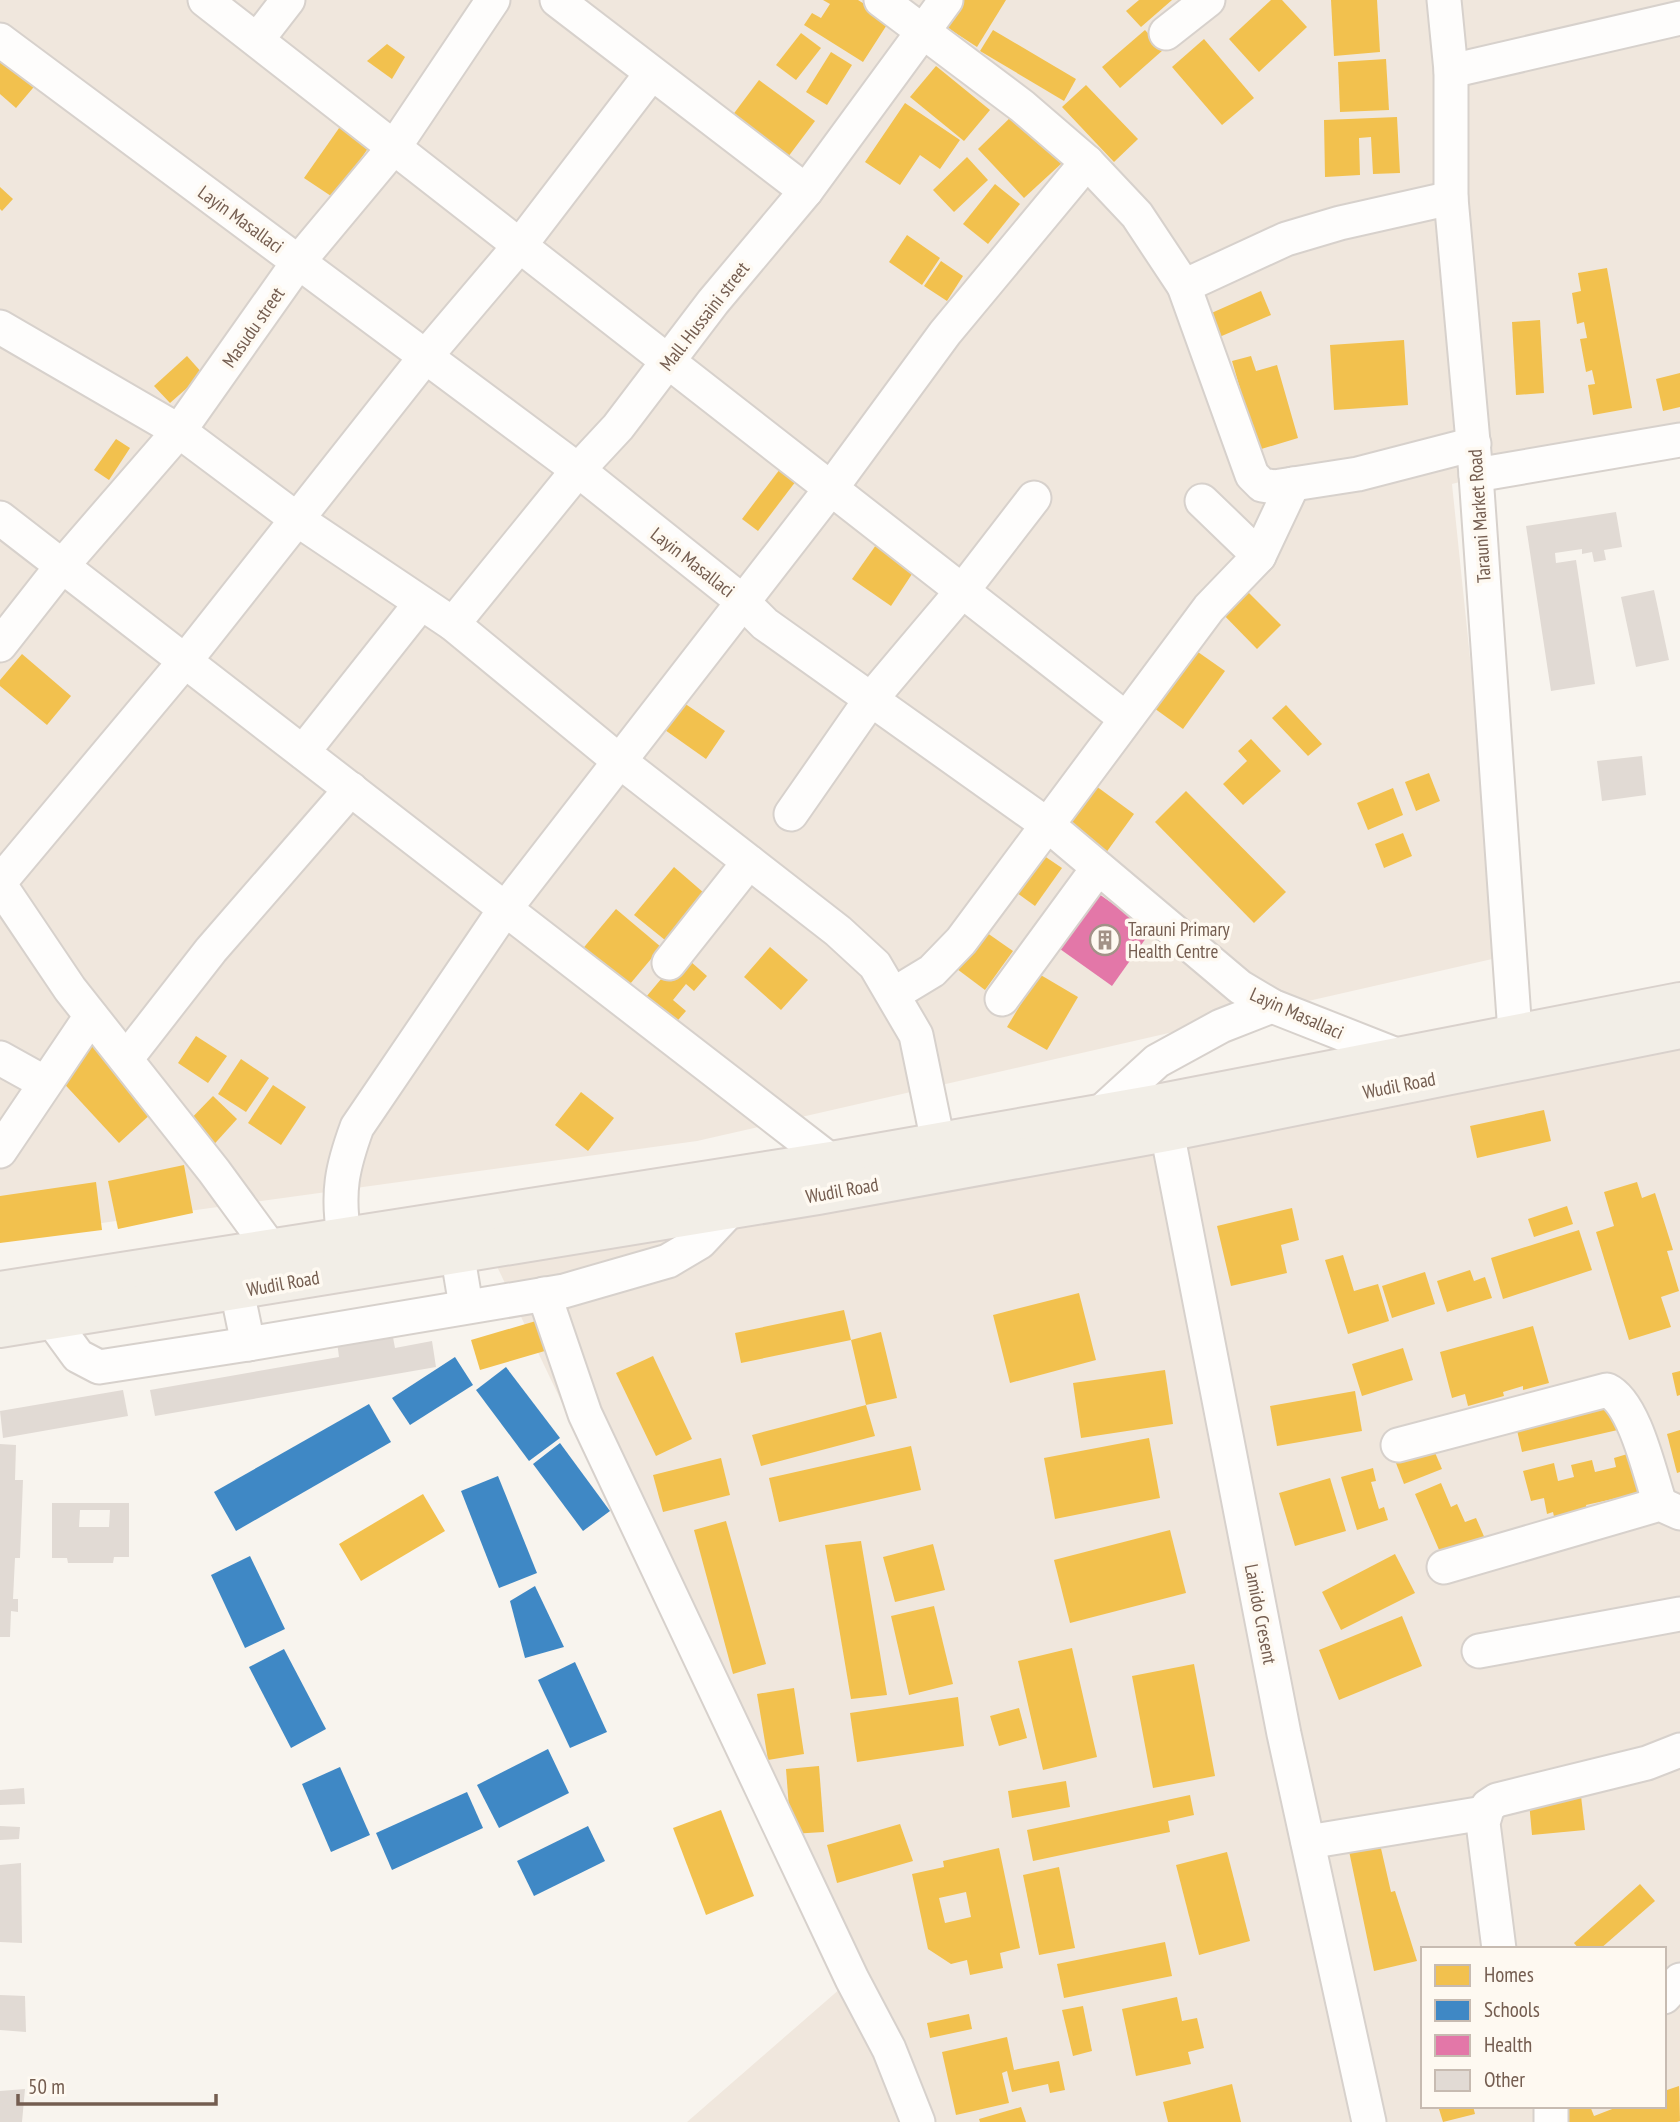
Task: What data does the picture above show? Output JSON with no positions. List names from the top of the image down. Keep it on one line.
{"streets":{"main road":["Wudil Road"],"street":["Layin Masallaci","Mall. Hussaini street","Masudu street","Tarauni Market Road","Lamido Cresent"]},"crossings":[["Layin Masallaci","Mall. Hussaini street"],["Layin Masallaci","Masudu street"],["Layin Masallaci","Wudil Road"],["Tarauni Market Road","Wudil Road"],["Wudil Road","Lamido Cresent"]],"places":{"building":["Tarauni Primary Health Centre"]},"legend":["Homes","Schools","Health","Other"],"scale_bar":"50 m"}
